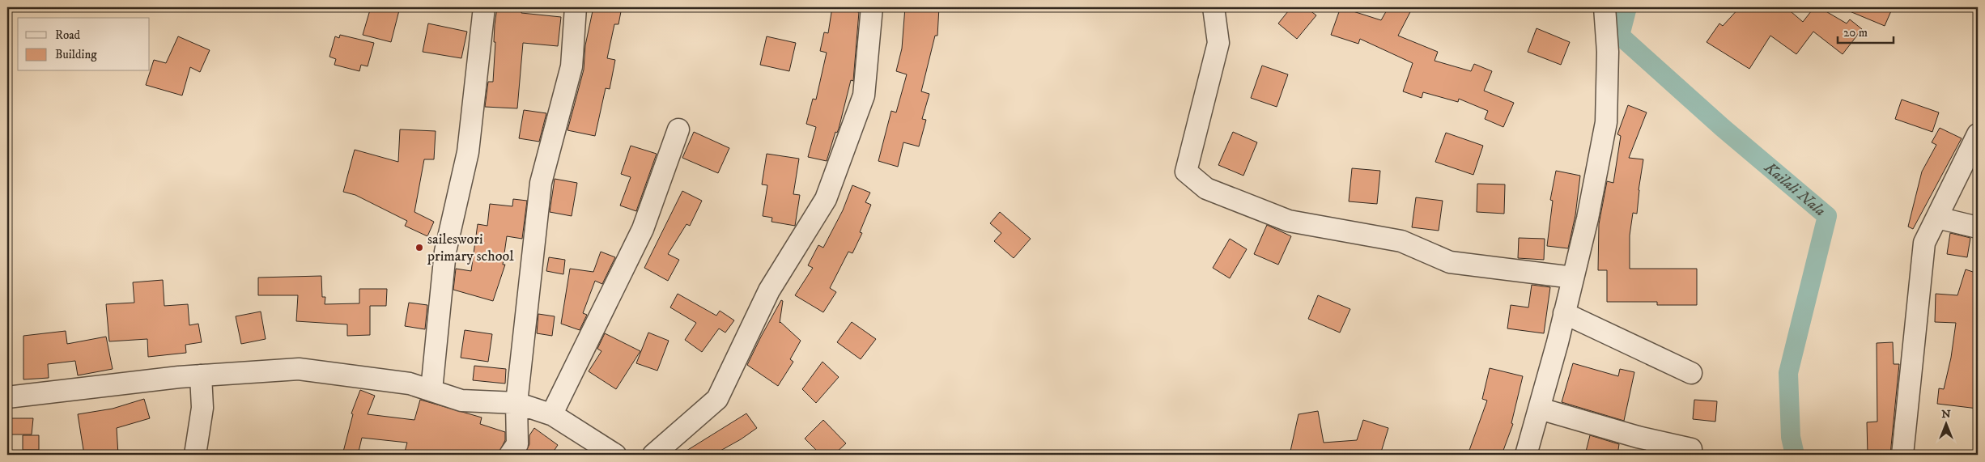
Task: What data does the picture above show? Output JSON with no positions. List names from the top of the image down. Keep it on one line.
{"water":["Kailali Nala"],"places":["saileswori primary school"],"legend":["Road","Building"],"scale_bar":"20 m","north":"top"}
